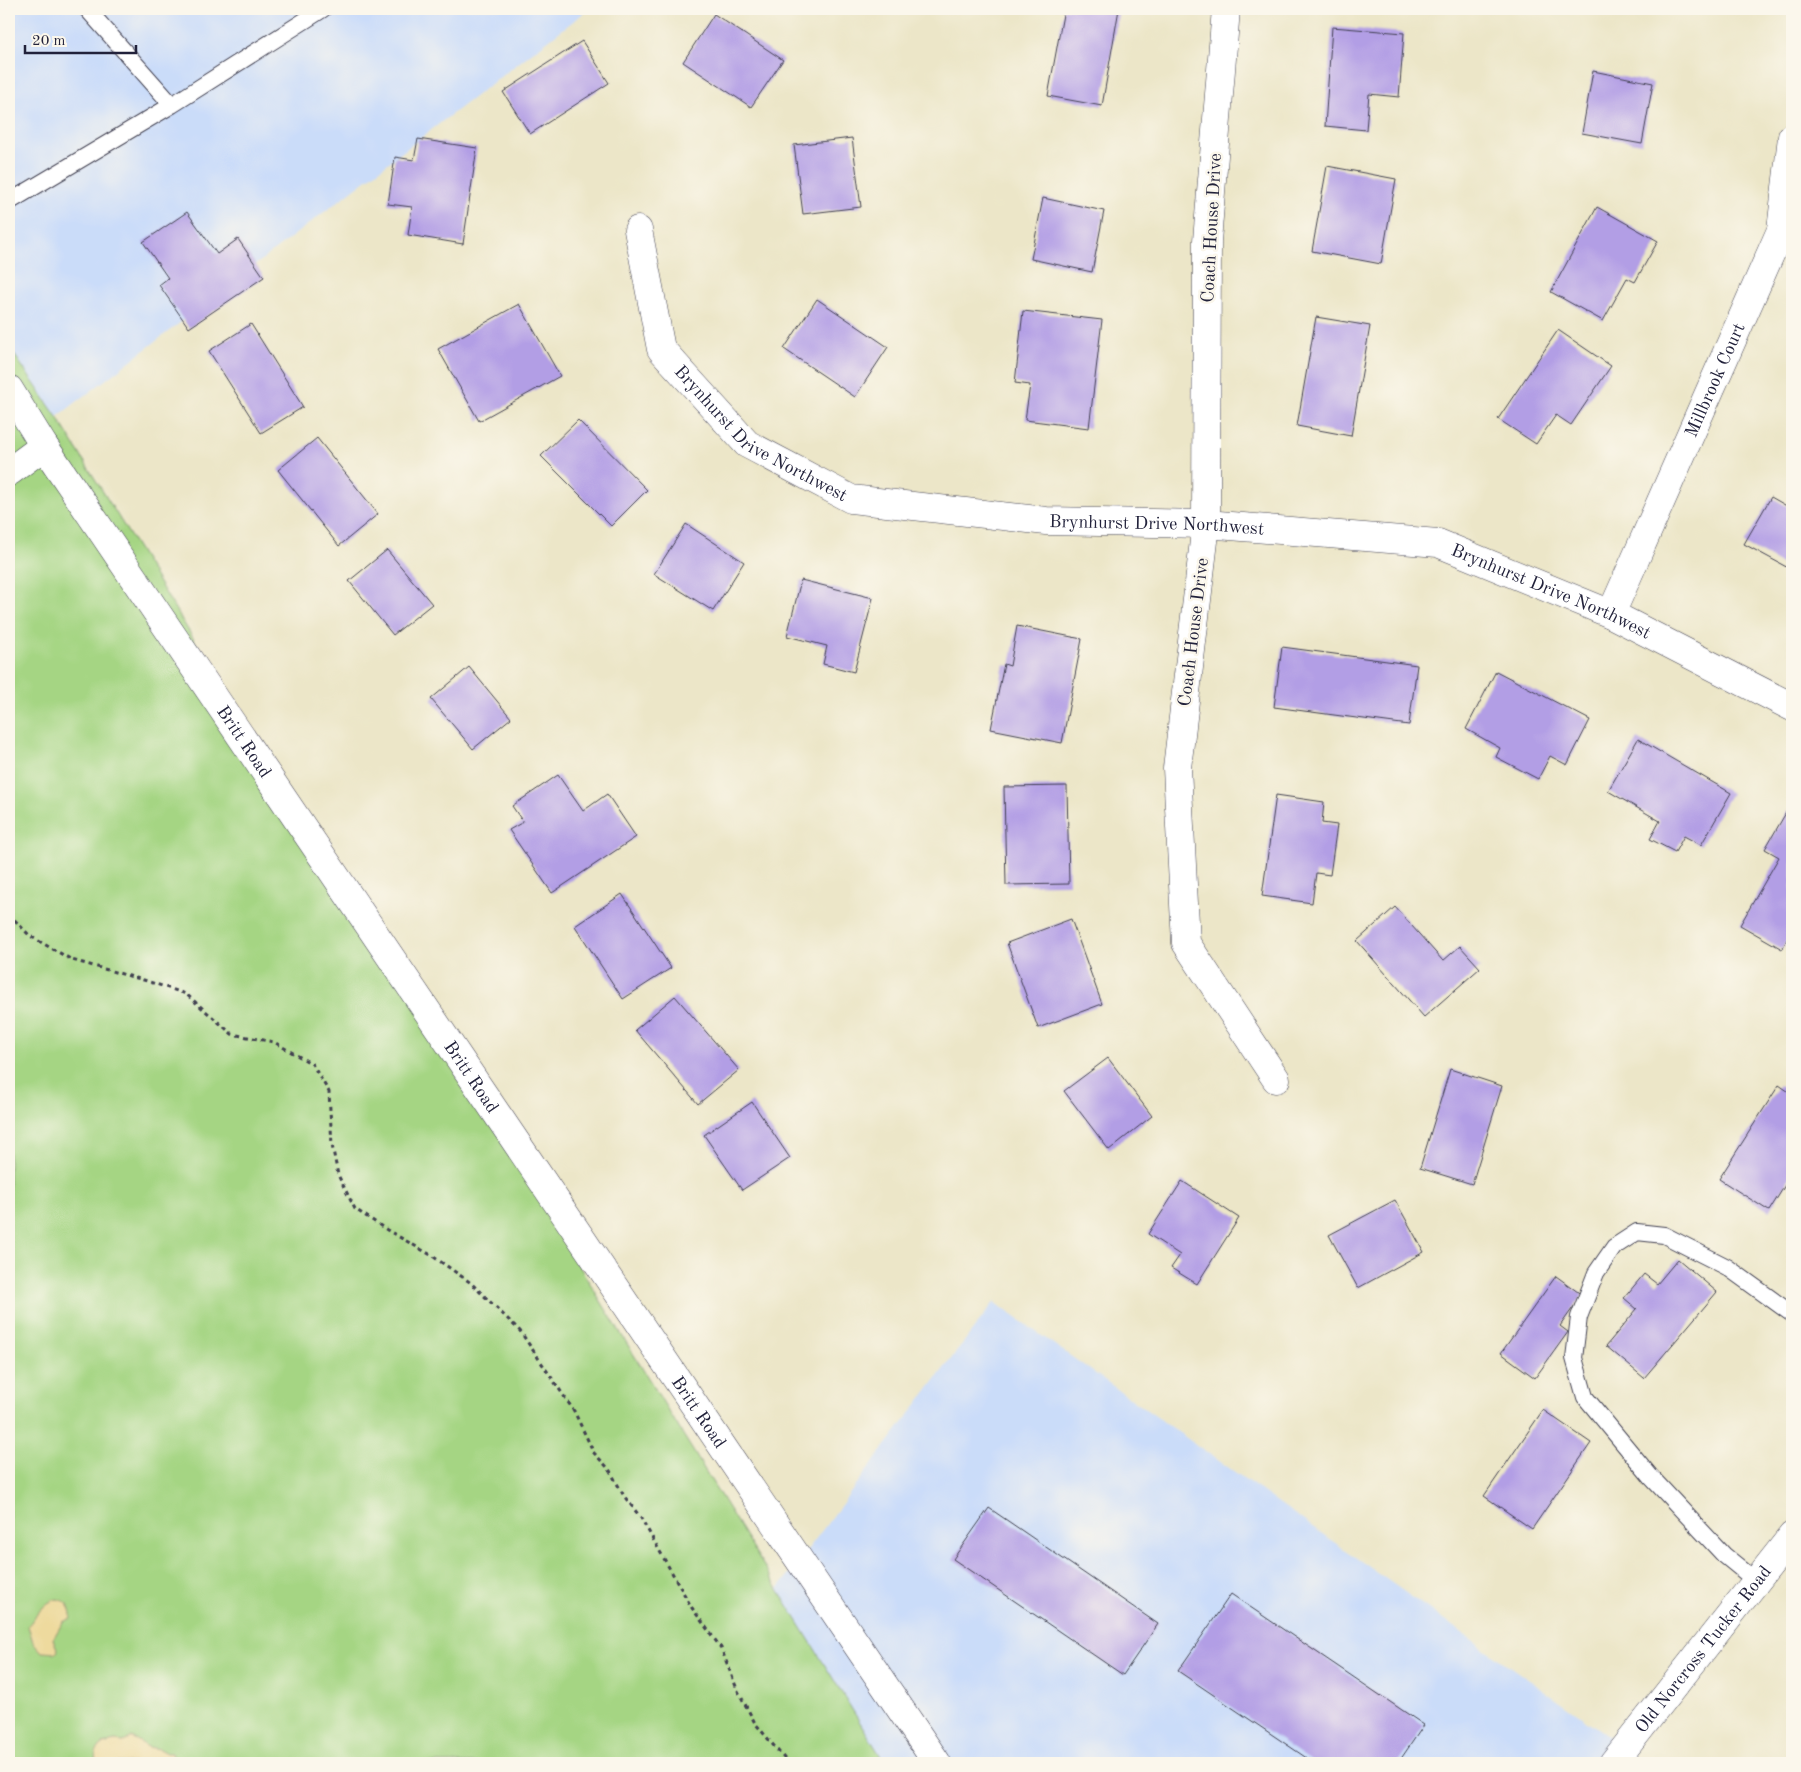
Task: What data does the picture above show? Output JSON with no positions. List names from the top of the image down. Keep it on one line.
{"streets":{"street":["Coach House Drive","Millbrook Court","Brynhurst Drive Northwest","Britt Road","Old Norcross Tucker Road"]},"crossings":[["Coach House Drive","Brynhurst Drive Northwest"],["Millbrook Court","Brynhurst Drive Northwest"]],"scale_bar":"20 m"}
